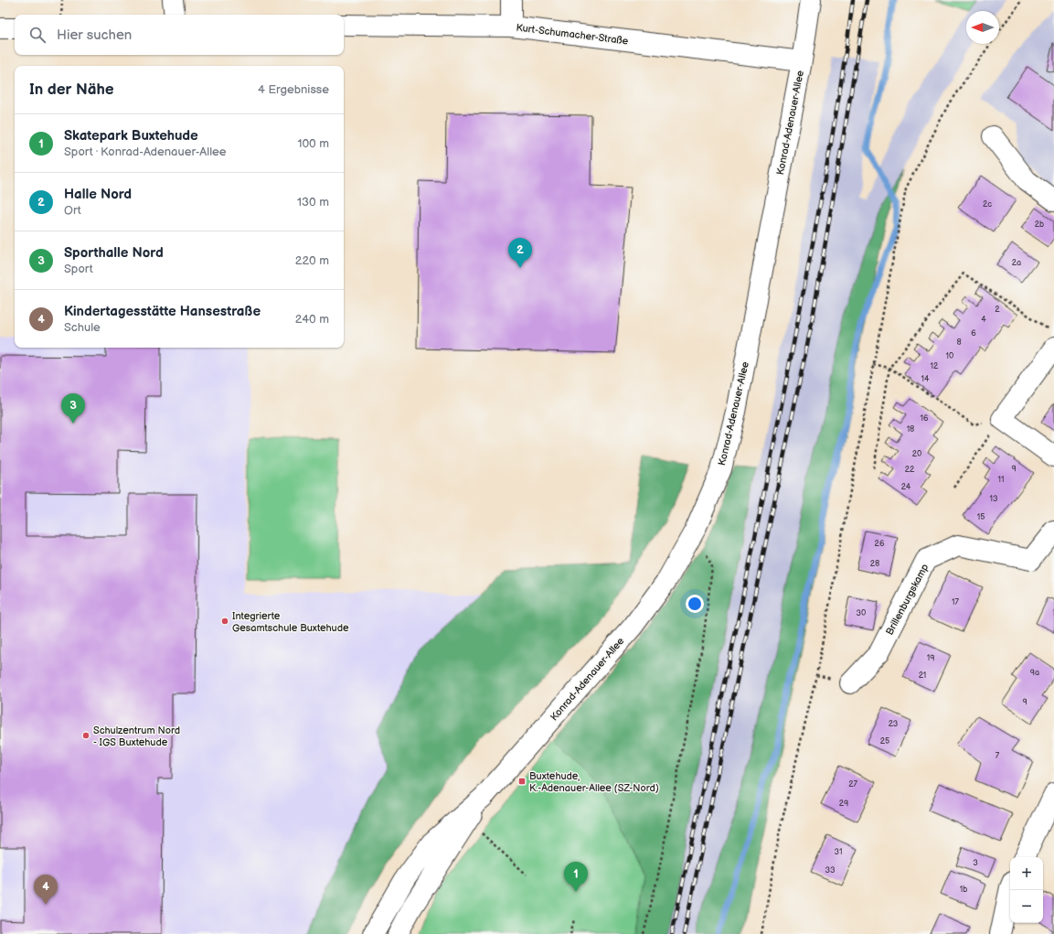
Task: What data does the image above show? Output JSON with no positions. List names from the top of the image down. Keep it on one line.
{"streets":{"street":["Kurt-Schumacher-Straße","Konrad-Adenauer-Allee","Brillenburgskamp"]},"crossings":[["Kurt-Schumacher-Straße","Konrad-Adenauer-Allee"]],"places":{"other":["Integrierte Gesamtschule Buxtehude","Schulzentrum Nord - IGS Buxtehude"],"transit":["Buxtehude, K.-Adenauer-Allee (SZ-Nord)"]},"house_numbers":["2c","2b","2a","2","4","6","8","10","12","14","16","18","20","9","22","11","24","13","15","26","28","17","30","19","9a","21","9","23","25","7","27","29","31","3","33","1b"],"north":"left","page":{"search":"Hier suchen","heading":["In der Nähe","4 Ergebnisse"],"list":[{"mark":"1","name":"Skatepark Buxtehude","note":"Sport · Konrad-Adenauer-Allee","value":"100 m"},{"mark":"2","name":"Halle Nord","note":"Ort","value":"130 m"},{"mark":"3","name":"Sporthalle Nord","note":"Sport","value":"220 m"},{"mark":"4","name":"Kindertagesstätte Hansestraße","note":"Schule","value":"240 m"}],"pins":["2","3","1","4"],"map_buttons":["+","−"]}}
